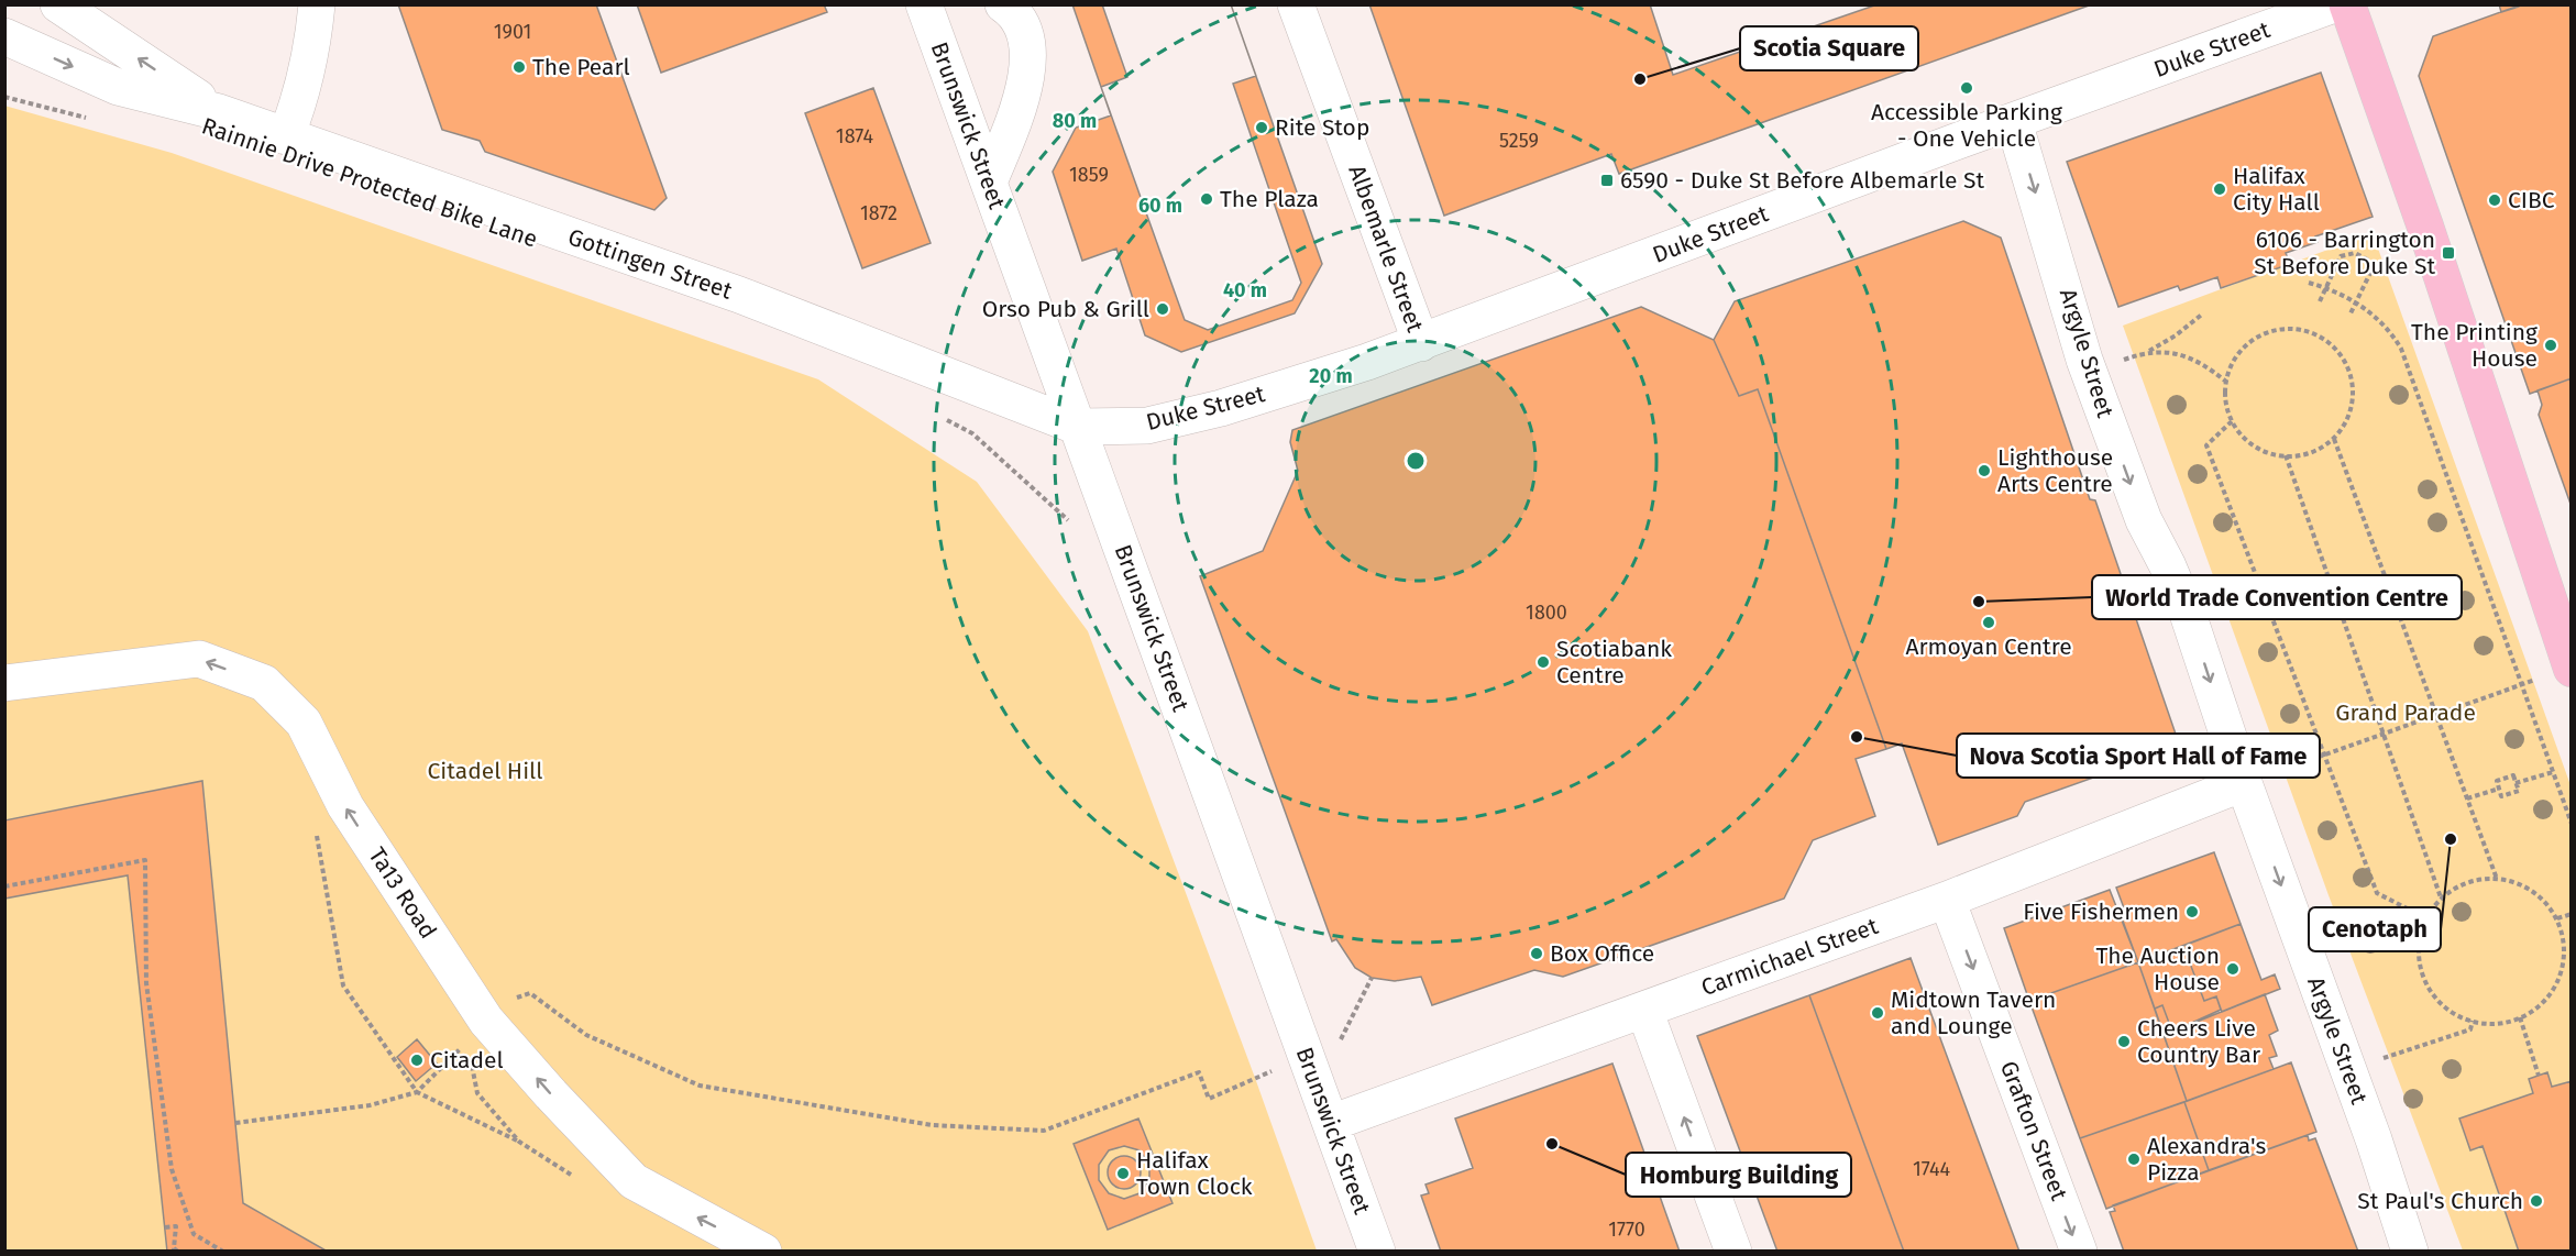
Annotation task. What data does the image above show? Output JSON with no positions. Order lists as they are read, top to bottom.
{
  "streets": {
    "street": [
      "Duke Street",
      "Brunswick Street",
      "Albemarle Street",
      "Gottingen Street",
      "Argyle Street",
      "Ta13 Road",
      "Carmichael Street",
      "Grafton Street"
    ]
  },
  "crossings": [
    ["Duke Street", "Brunswick Street"],
    ["Duke Street", "Albemarle Street"],
    ["Duke Street", "Gottingen Street"],
    ["Duke Street", "Argyle Street"],
    ["Brunswick Street", "Gottingen Street"],
    ["Brunswick Street", "Carmichael Street"],
    ["Argyle Street", "Carmichael Street"],
    ["Carmichael Street", "Grafton Street"]
  ],
  "one_way": ["Argyle Street", "Ta13 Road"],
  "parks": ["Grand Parade", "Citadel Hill"],
  "places": {
    "other": [
      "The Pearl",
      "Scotia Square",
      "Accessible Parking - One Vehicle",
      "Rite Stop",
      "Halifax City Hall",
      "The Plaza",
      "CIBC",
      "Orso Pub & Grill",
      "The Printing House",
      "Lighthouse Arts Centre",
      "World Trade Convention Centre",
      "Armoyan Centre",
      "Scotiabank Centre",
      "Nova Scotia Sport Hall of Fame",
      "Cenotaph",
      "Five Fishermen",
      "Box Office",
      "The Auction House",
      "Midtown Tavern and Lounge",
      "Cheers Live Country Bar",
      "Citadel",
      "Homburg Building",
      "Alexandra's Pizza",
      "Halifax Town Clock",
      "St Paul's Church"
    ],
    "transit": ["6590 - Duke St Before Albemarle St", "6106 - Barrington St Before Duke St"]
  },
  "house_numbers": [
    "1901",
    "1874",
    "5259",
    "1859",
    "1872",
    "1800",
    "1744",
    "1770"
  ],
  "rings": [
    "80 m",
    "60 m",
    "40 m",
    "20 m"
  ]
}
